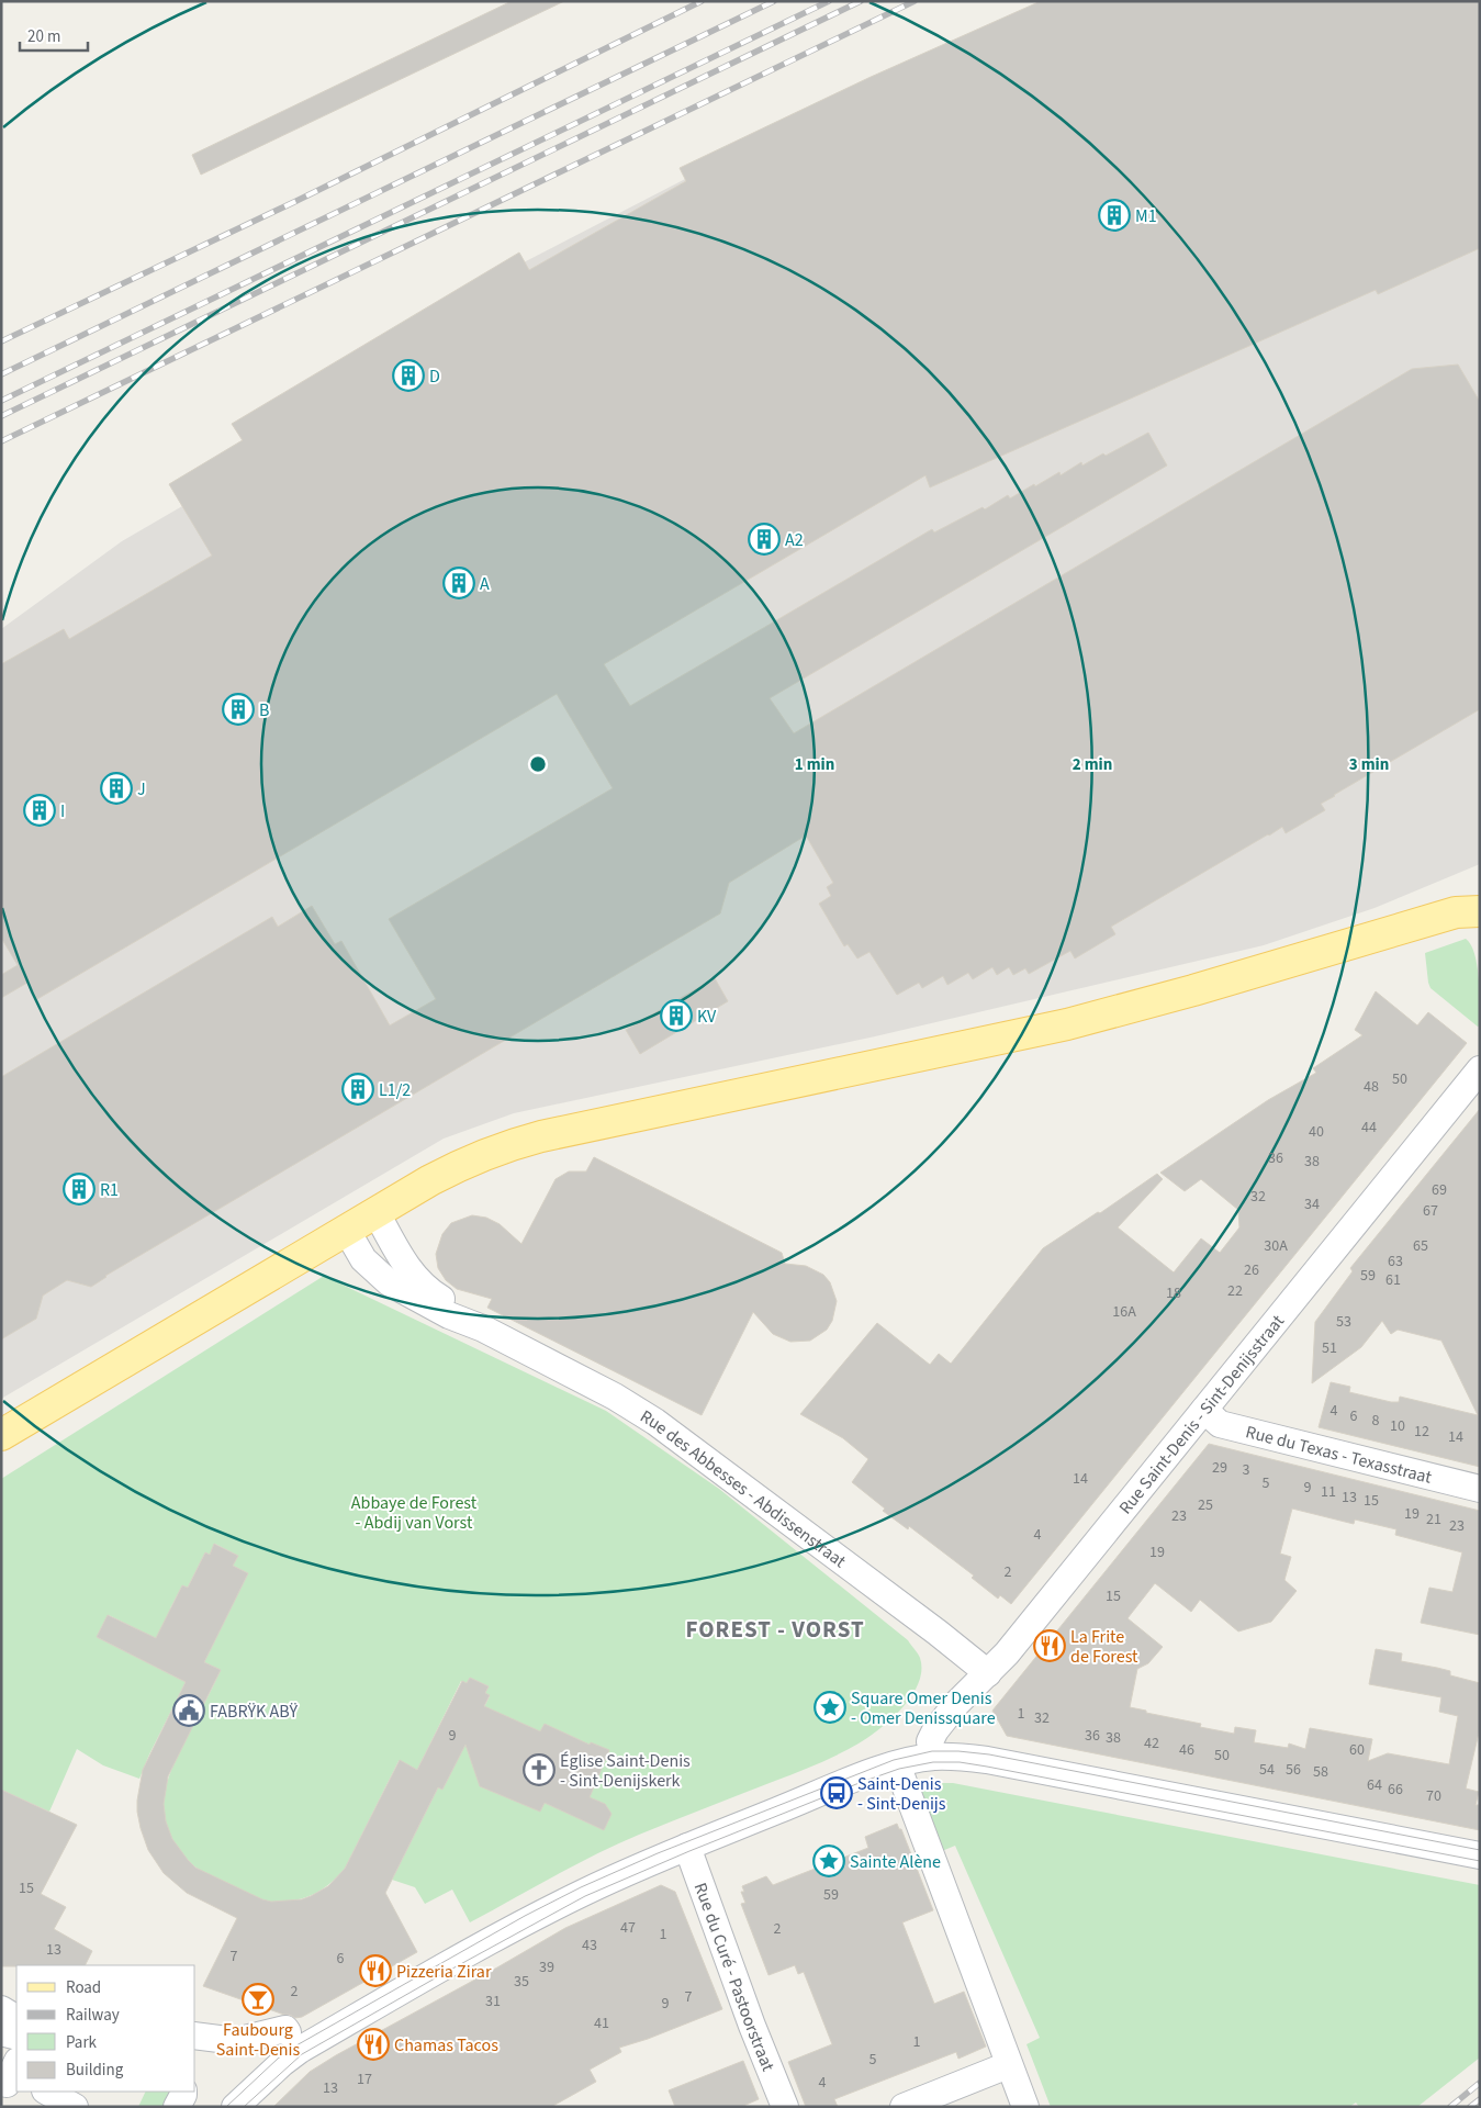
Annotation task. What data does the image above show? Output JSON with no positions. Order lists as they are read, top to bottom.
{
  "streets": {
    "street": [
      "Rue Saint-Denis - Sint-Denijsstraat",
      "Rue du Texas - Texasstraat",
      "Rue des Abbesses - Abdissenstraat",
      "Rue du Curé - Pastoorstraat"
    ]
  },
  "crossings": [
    ["Rue Saint-Denis - Sint-Denijsstraat", "Rue du Texas - Texasstraat"],
    ["Rue Saint-Denis - Sint-Denijsstraat", "Rue des Abbesses - Abdissenstraat"]
  ],
  "districts": ["FOREST - VORST"],
  "parks": ["Abbaye de Forest - Abdij van Vorst"],
  "places": {
    "building": [
      "M1",
      "D",
      "A2",
      "A",
      "B",
      "J",
      "I",
      "KV",
      "L1/2",
      "R1"
    ],
    "restaurant": ["La Frite de Forest", "Pizzeria Zirar", "Chamas Tacos"],
    "place": ["Square Omer Denis - Omer Denissquare", "Sainte Alène"],
    "public building": ["FABRŸK ABŸ"],
    "church": ["Église Saint-Denis - Sint-Denijskerk"],
    "bus stop": ["Saint-Denis - Sint-Denijs"],
    "bar": ["Faubourg Saint-Denis"]
  },
  "house_numbers": [
    "50",
    "48",
    "44",
    "40",
    "36",
    "38",
    "69",
    "32",
    "34",
    "67",
    "30A",
    "65",
    "63",
    "26",
    "59",
    "61",
    "22",
    "18",
    "16A",
    "53",
    "51",
    "4",
    "6",
    "8",
    "10",
    "12",
    "14",
    "29",
    "3",
    "14",
    "5",
    "9",
    "11",
    "13",
    "15",
    "25",
    "19",
    "23",
    "21",
    "23",
    "4",
    "19",
    "2",
    "15",
    "1",
    "32",
    "9",
    "36",
    "38",
    "42",
    "46",
    "60",
    "50",
    "54",
    "56",
    "58",
    "64",
    "66",
    "70",
    "15",
    "59",
    "47",
    "2",
    "1",
    "43",
    "13",
    "7",
    "6",
    "39",
    "35",
    "2",
    "7",
    "31",
    "9",
    "41",
    "1",
    "5",
    "17",
    "4",
    "13"
  ],
  "legend": [
    "Road",
    "Railway",
    "Park",
    "Building"
  ],
  "scale_bar": "20 m",
  "rings": ["1 min", "2 min", "3 min"]
}
